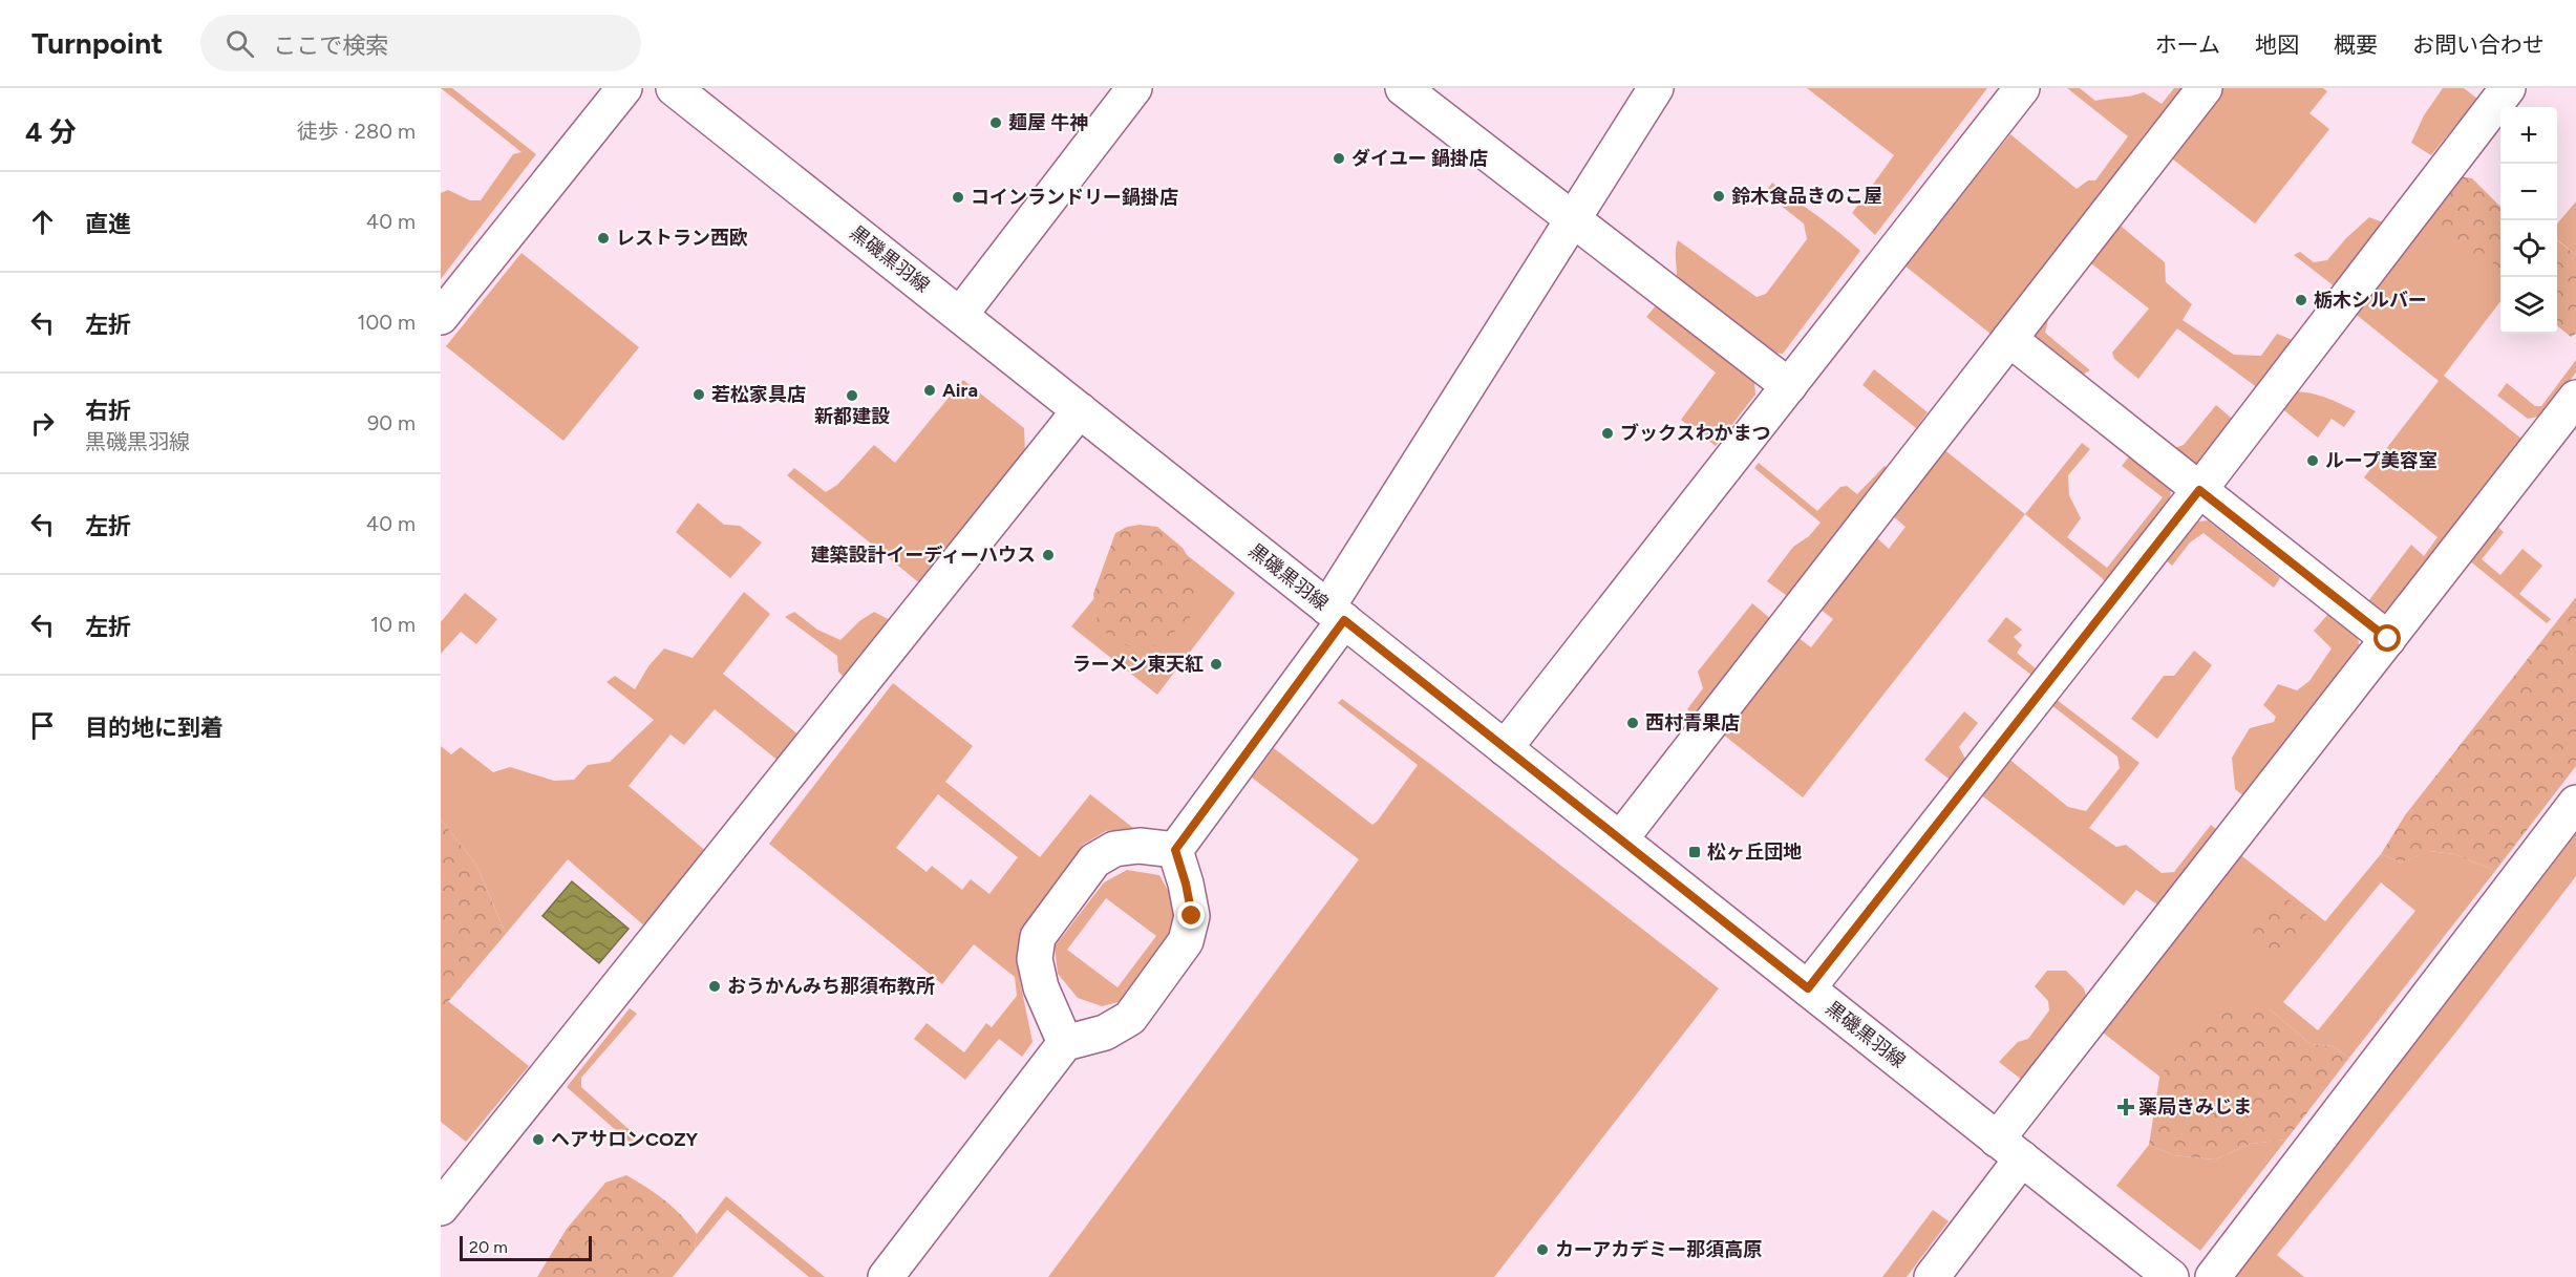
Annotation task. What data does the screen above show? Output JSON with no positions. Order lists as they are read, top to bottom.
{
  "streets": {
    "street": ["黒磯黒羽線"]
  },
  "places": {
    "other": [
      "麺屋 牛神",
      "ダイユー 鍋掛店",
      "鈴木食品きのこ屋",
      "コインランドリー鍋掛店",
      "レストラン西欧",
      "栃木シルバー",
      "Aira",
      "若松家具店",
      "新都建設",
      "ブックスわかまつ",
      "ループ美容室",
      "建築設計イーディーハウス",
      "ラーメン東天紅",
      "西村青果店",
      "おうかんみち那須布教所",
      "ヘアサロンCOZY",
      "カーアカデミー那須高原"
    ],
    "transit": ["松ヶ丘団地"],
    "health": ["薬局きみじま"]
  },
  "scale_bar": "20 m",
  "page": {
    "header": "Turnpoint",
    "search": "ここで検索",
    "nav": [
      "ホーム",
      "地図",
      "概要",
      "お問い合わせ"
    ],
    "heading": ["4 分", "徒歩 · 280 m"],
    "map_buttons": ["+", "−"],
    "list": [
      ["直進", "40 m"],
      ["左折", "100 m"],
      ["右折", "黒磯黒羽線", "90 m"],
      ["左折", "40 m"],
      ["左折", "10 m"],
      "目的地に到着"
    ],
    "scale": "20 m"
  }
}
